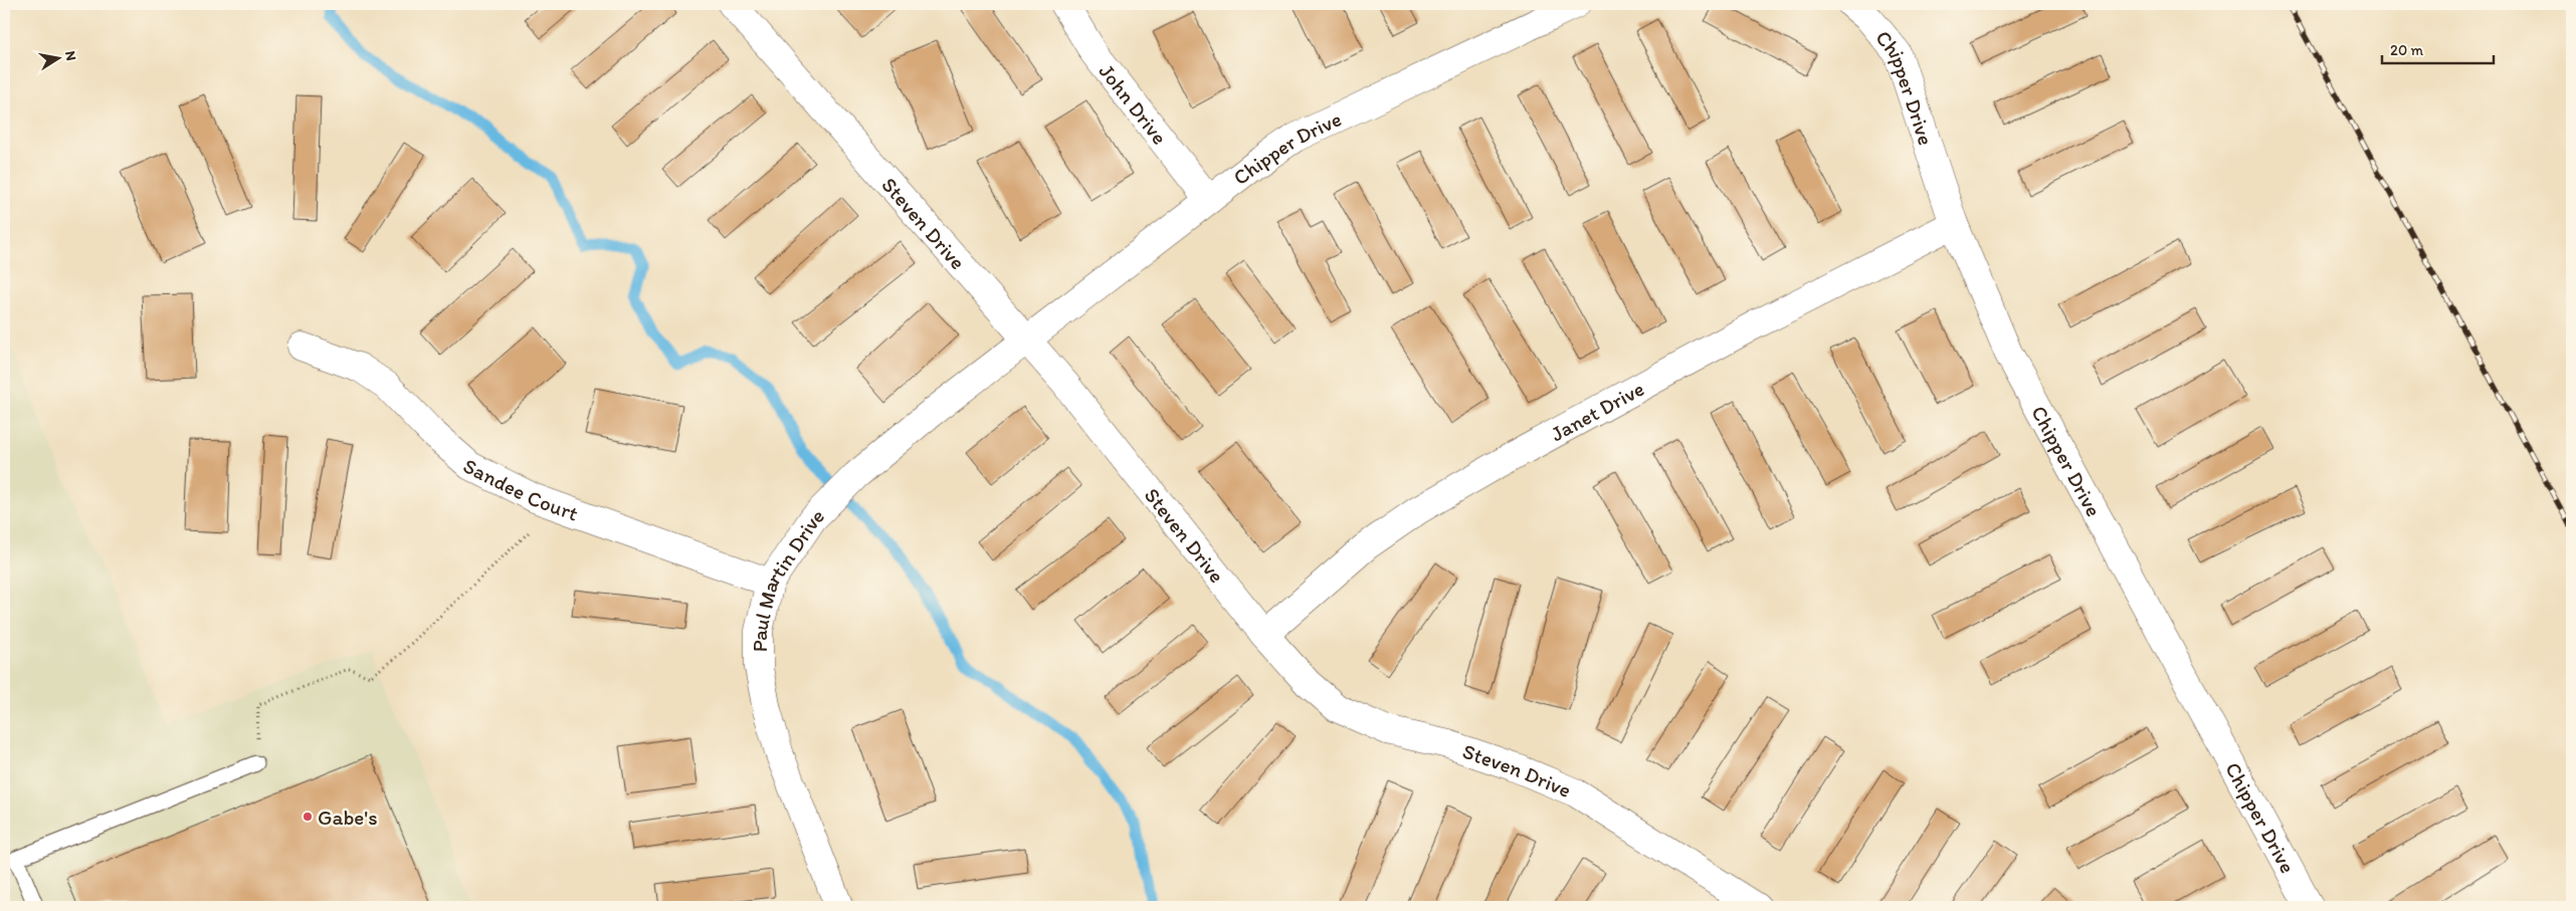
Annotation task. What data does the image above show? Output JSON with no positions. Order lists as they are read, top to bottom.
{
  "streets": {
    "street": [
      "Chipper Drive",
      "John Drive",
      "Steven Drive",
      "Janet Drive",
      "Sandee Court",
      "Paul Martin Drive"
    ]
  },
  "crossings": [
    ["Chipper Drive", "John Drive"],
    ["Chipper Drive", "Steven Drive"],
    ["Chipper Drive", "Janet Drive"],
    ["Chipper Drive", "Paul Martin Drive"],
    ["Steven Drive", "Janet Drive"],
    ["Steven Drive", "Paul Martin Drive"],
    ["Sandee Court", "Paul Martin Drive"]
  ],
  "places": ["Gabe's"],
  "scale_bar": "20 m",
  "north": "right"
}
